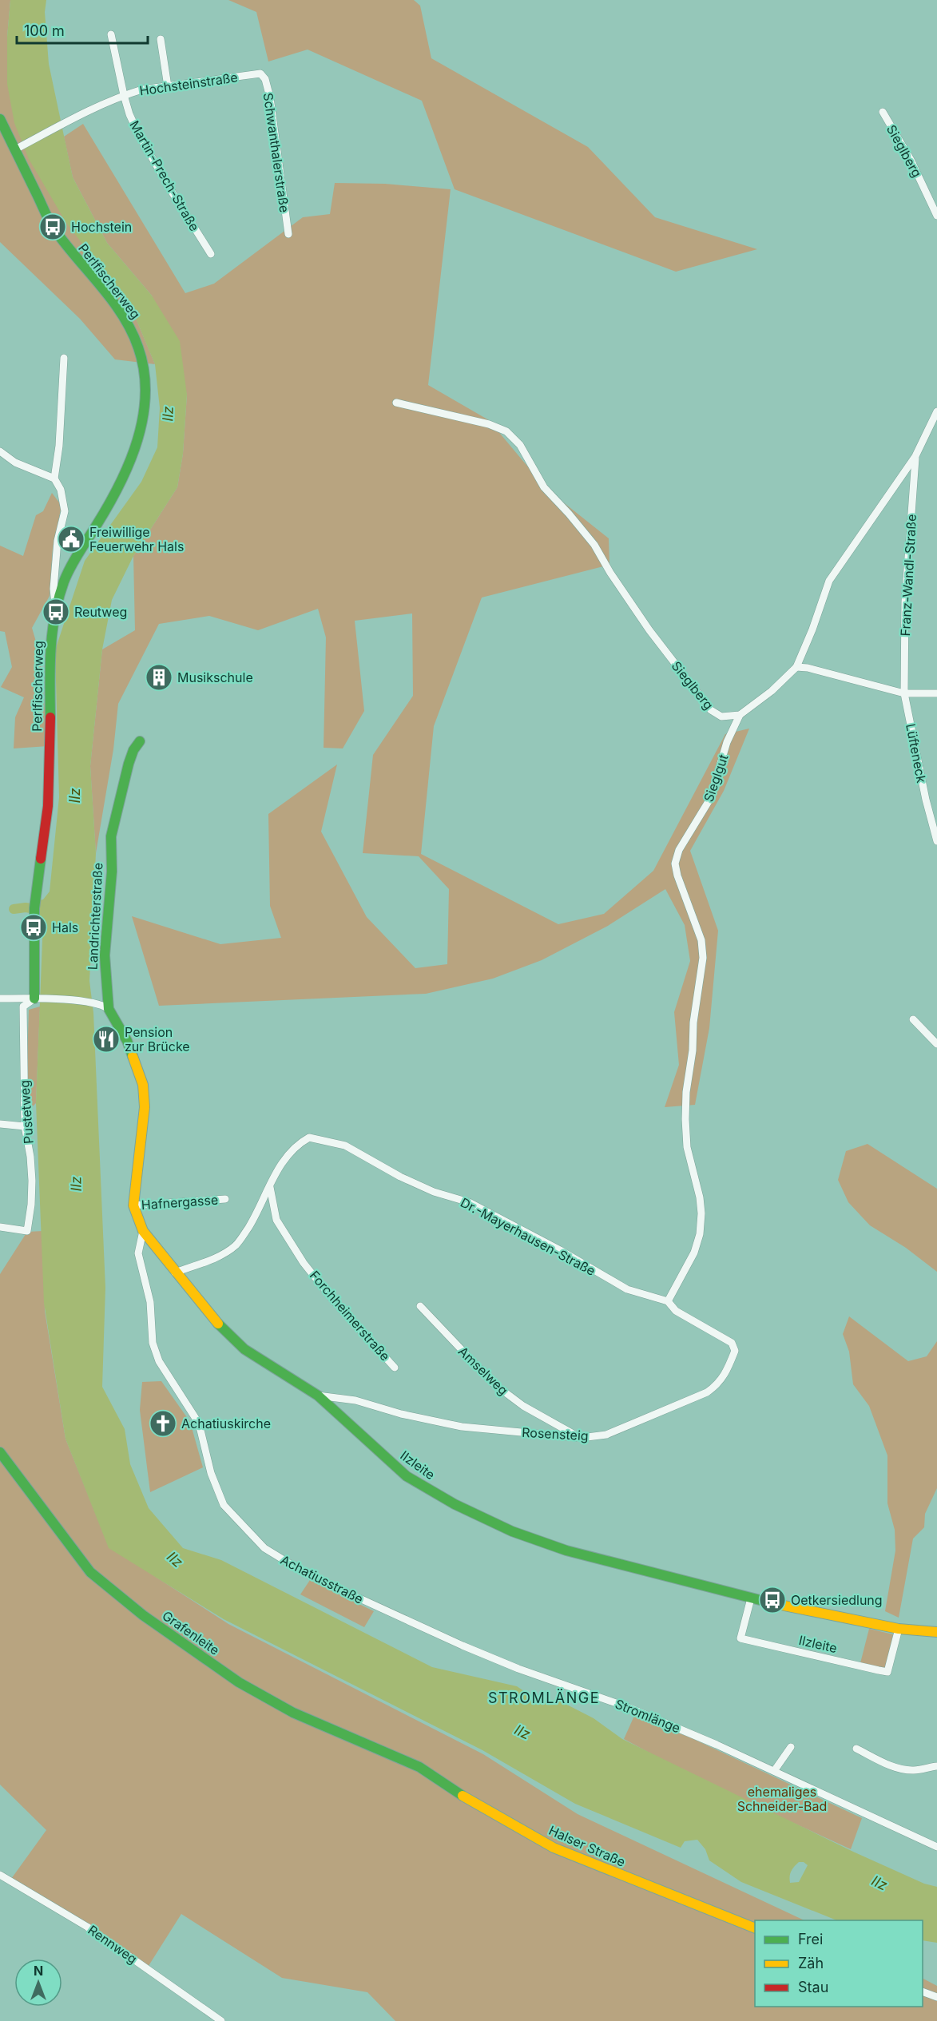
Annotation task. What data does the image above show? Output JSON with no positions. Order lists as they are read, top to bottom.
{
  "streets": {
    "street": [
      "Hochsteinstraße",
      "Sieglberg",
      "Schwanthalerstraße",
      "Martin-Prech-Straße",
      "Perlfischerweg",
      "Franz-Wandl-Straße",
      "Lüfteneck",
      "Sieglgut",
      "Landrichterstraße",
      "Pustetweg",
      "Hafnergasse",
      "Dr.-Mayerhausen-Straße",
      "Forchheimerstraße",
      "Amselweg",
      "Rosensteig",
      "Ilzleite",
      "Achatiusstraße",
      "Grafenleite",
      "Stromlänge",
      "Halser Straße",
      "Rennweg"
    ]
  },
  "crossings": [
    ["Hochsteinstraße", "Schwanthalerstraße"],
    ["Hochsteinstraße", "Martin-Prech-Straße"],
    ["Hochsteinstraße", "Perlfischerweg"],
    ["Sieglberg", "Sieglgut"],
    ["Perlfischerweg", "Pustetweg"],
    ["Franz-Wandl-Straße", "Lüfteneck"],
    ["Sieglgut", "Dr.-Mayerhausen-Straße"],
    ["Sieglgut", "Rosensteig"],
    ["Landrichterstraße", "Hafnergasse"],
    ["Landrichterstraße", "Ilzleite"],
    ["Landrichterstraße", "Achatiusstraße"],
    ["Dr.-Mayerhausen-Straße", "Forchheimerstraße"],
    ["Dr.-Mayerhausen-Straße", "Rosensteig"],
    ["Dr.-Mayerhausen-Straße", "Ilzleite"],
    ["Amselweg", "Rosensteig"],
    ["Rosensteig", "Ilzleite"],
    ["Ilzleite", "Achatiusstraße"],
    ["Achatiusstraße", "Stromlänge"],
    ["Grafenleite", "Halser Straße"]
  ],
  "districts": ["STROMLÄNGE"],
  "water": ["Ilz"],
  "parks": ["ehemaliges Schneider-Bad"],
  "places": {
    "bus stop": [
      "Hochstein",
      "Reutweg",
      "Hals",
      "Oetkersiedlung"
    ],
    "public building": ["Freiwillige Feuerwehr Hals"],
    "building": ["Musikschule"],
    "restaurant": ["Pension zur Brücke"],
    "church": ["Achatiuskirche"]
  },
  "legend": ["Frei", "Zäh", "Stau"],
  "scale_bar": "100 m",
  "north": "top"
}
